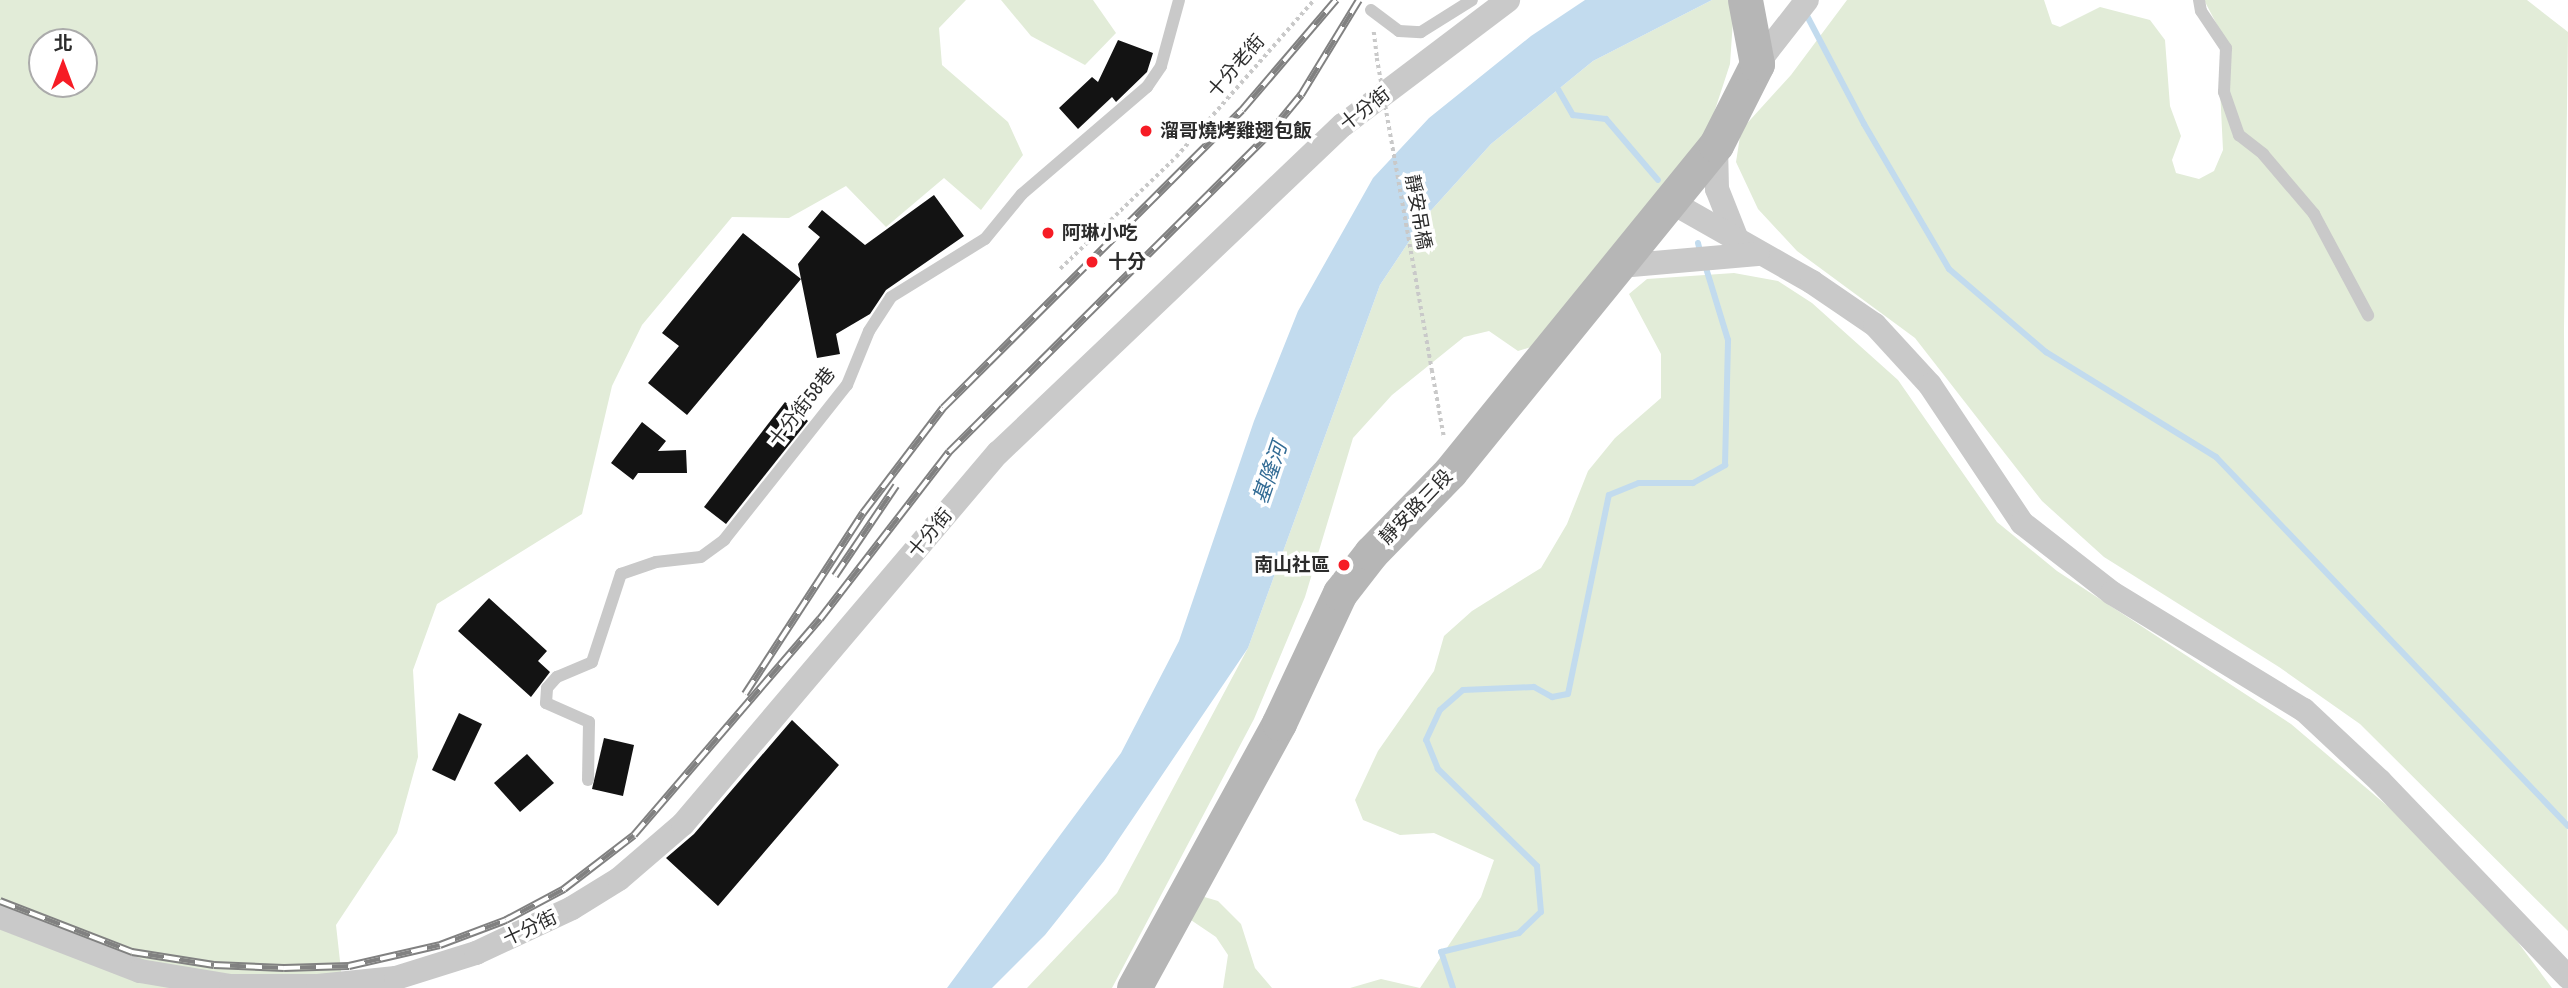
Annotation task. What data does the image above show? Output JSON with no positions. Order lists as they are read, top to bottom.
{
  "streets": {
    "main road": ["靜安路三段"],
    "street": ["十分街"],
    "lane": ["十分街58巷"],
    "path": ["十分老街", "靜安吊橋"]
  },
  "crossings": [
    ["靜安吊橋", "靜安路三段"]
  ],
  "water": ["基隆河"],
  "places": [
    "溜哥燒烤雞翅包飯",
    "阿琳小吃",
    "十分",
    "南山社區"
  ],
  "north": "top"
}
